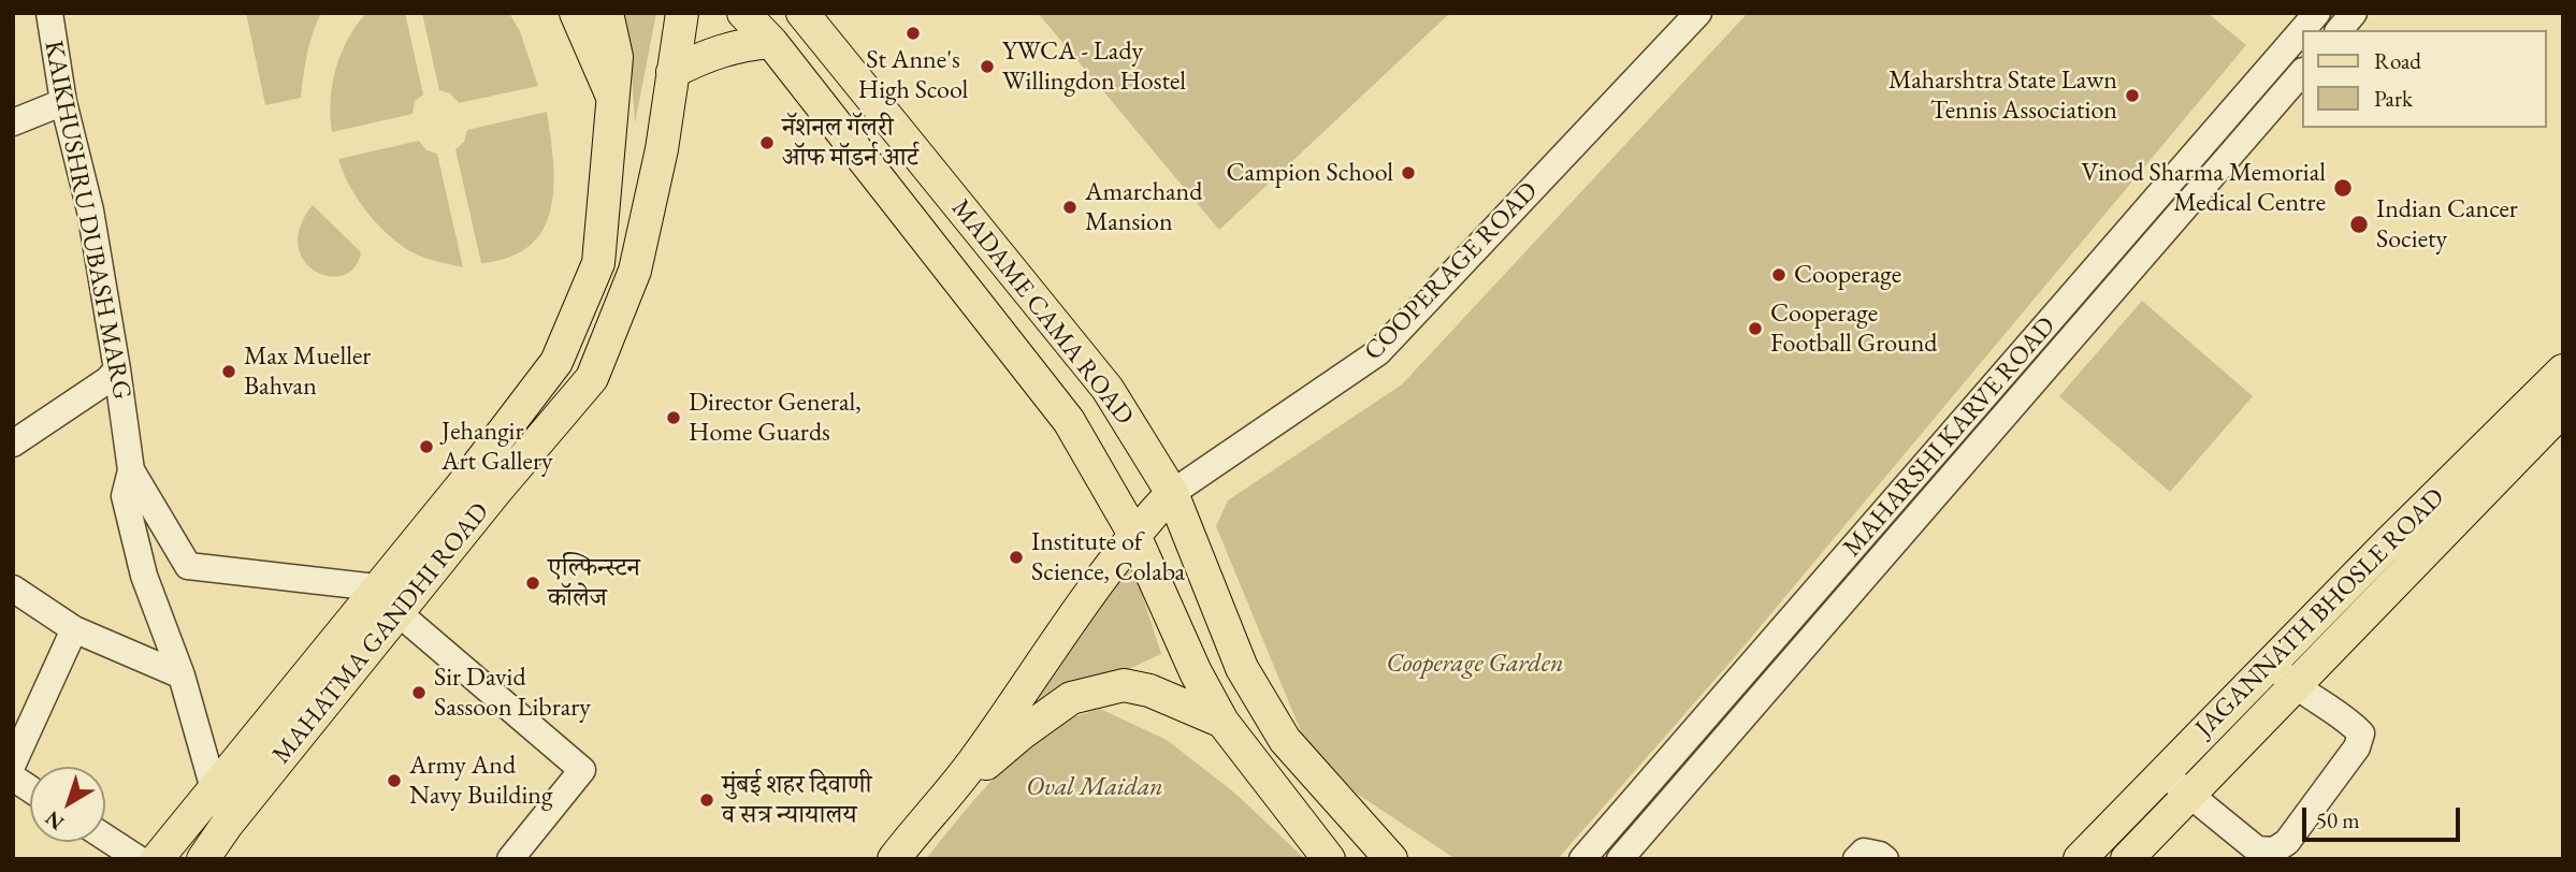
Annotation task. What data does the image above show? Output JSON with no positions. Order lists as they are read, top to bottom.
{
  "streets": {
    "main road": ["MADAME CAMA ROAD", "JAGANNATH BHOSLE ROAD", "MAHATMA GANDHI ROAD"],
    "street": ["KAIKHUSHRU DUBASH MARG", "COOPERAGE ROAD", "MAHARSHI KARVE ROAD"]
  },
  "crossings": [
    ["KAIKHUSHRU DUBASH MARG", "MAHATMA GANDHI ROAD"],
    ["COOPERAGE ROAD", "MADAME CAMA ROAD"]
  ],
  "parks": ["Cooperage Garden", "Oval Maidan"],
  "places": [
    "St Anne's High Scool",
    "YWCA - Lady Willingdon Hostel",
    "Maharshtra State Lawn Tennis Association",
    "नॅशनल गॅलरी ऑफ मॉडर्न आर्ट",
    "Campion School",
    "Vinod Sharma Memorial Medical Centre",
    "Amarchand Mansion",
    "Indian Cancer Society",
    "Cooperage",
    "Cooperage Football Ground",
    "Max Mueller Bahvan",
    "Director General, Home Guards",
    "Jehangir Art Gallery",
    "Institute of Science, Colaba",
    "एल्फिन्स्टन कॉलेज",
    "Sir David Sassoon Library",
    "Army And Navy Building",
    "मुंबई शहर दिवाणी व सत्र न्यायालय"
  ],
  "legend": ["Road", "Park"],
  "scale_bar": "50 m",
  "north": "bottom left"
}
